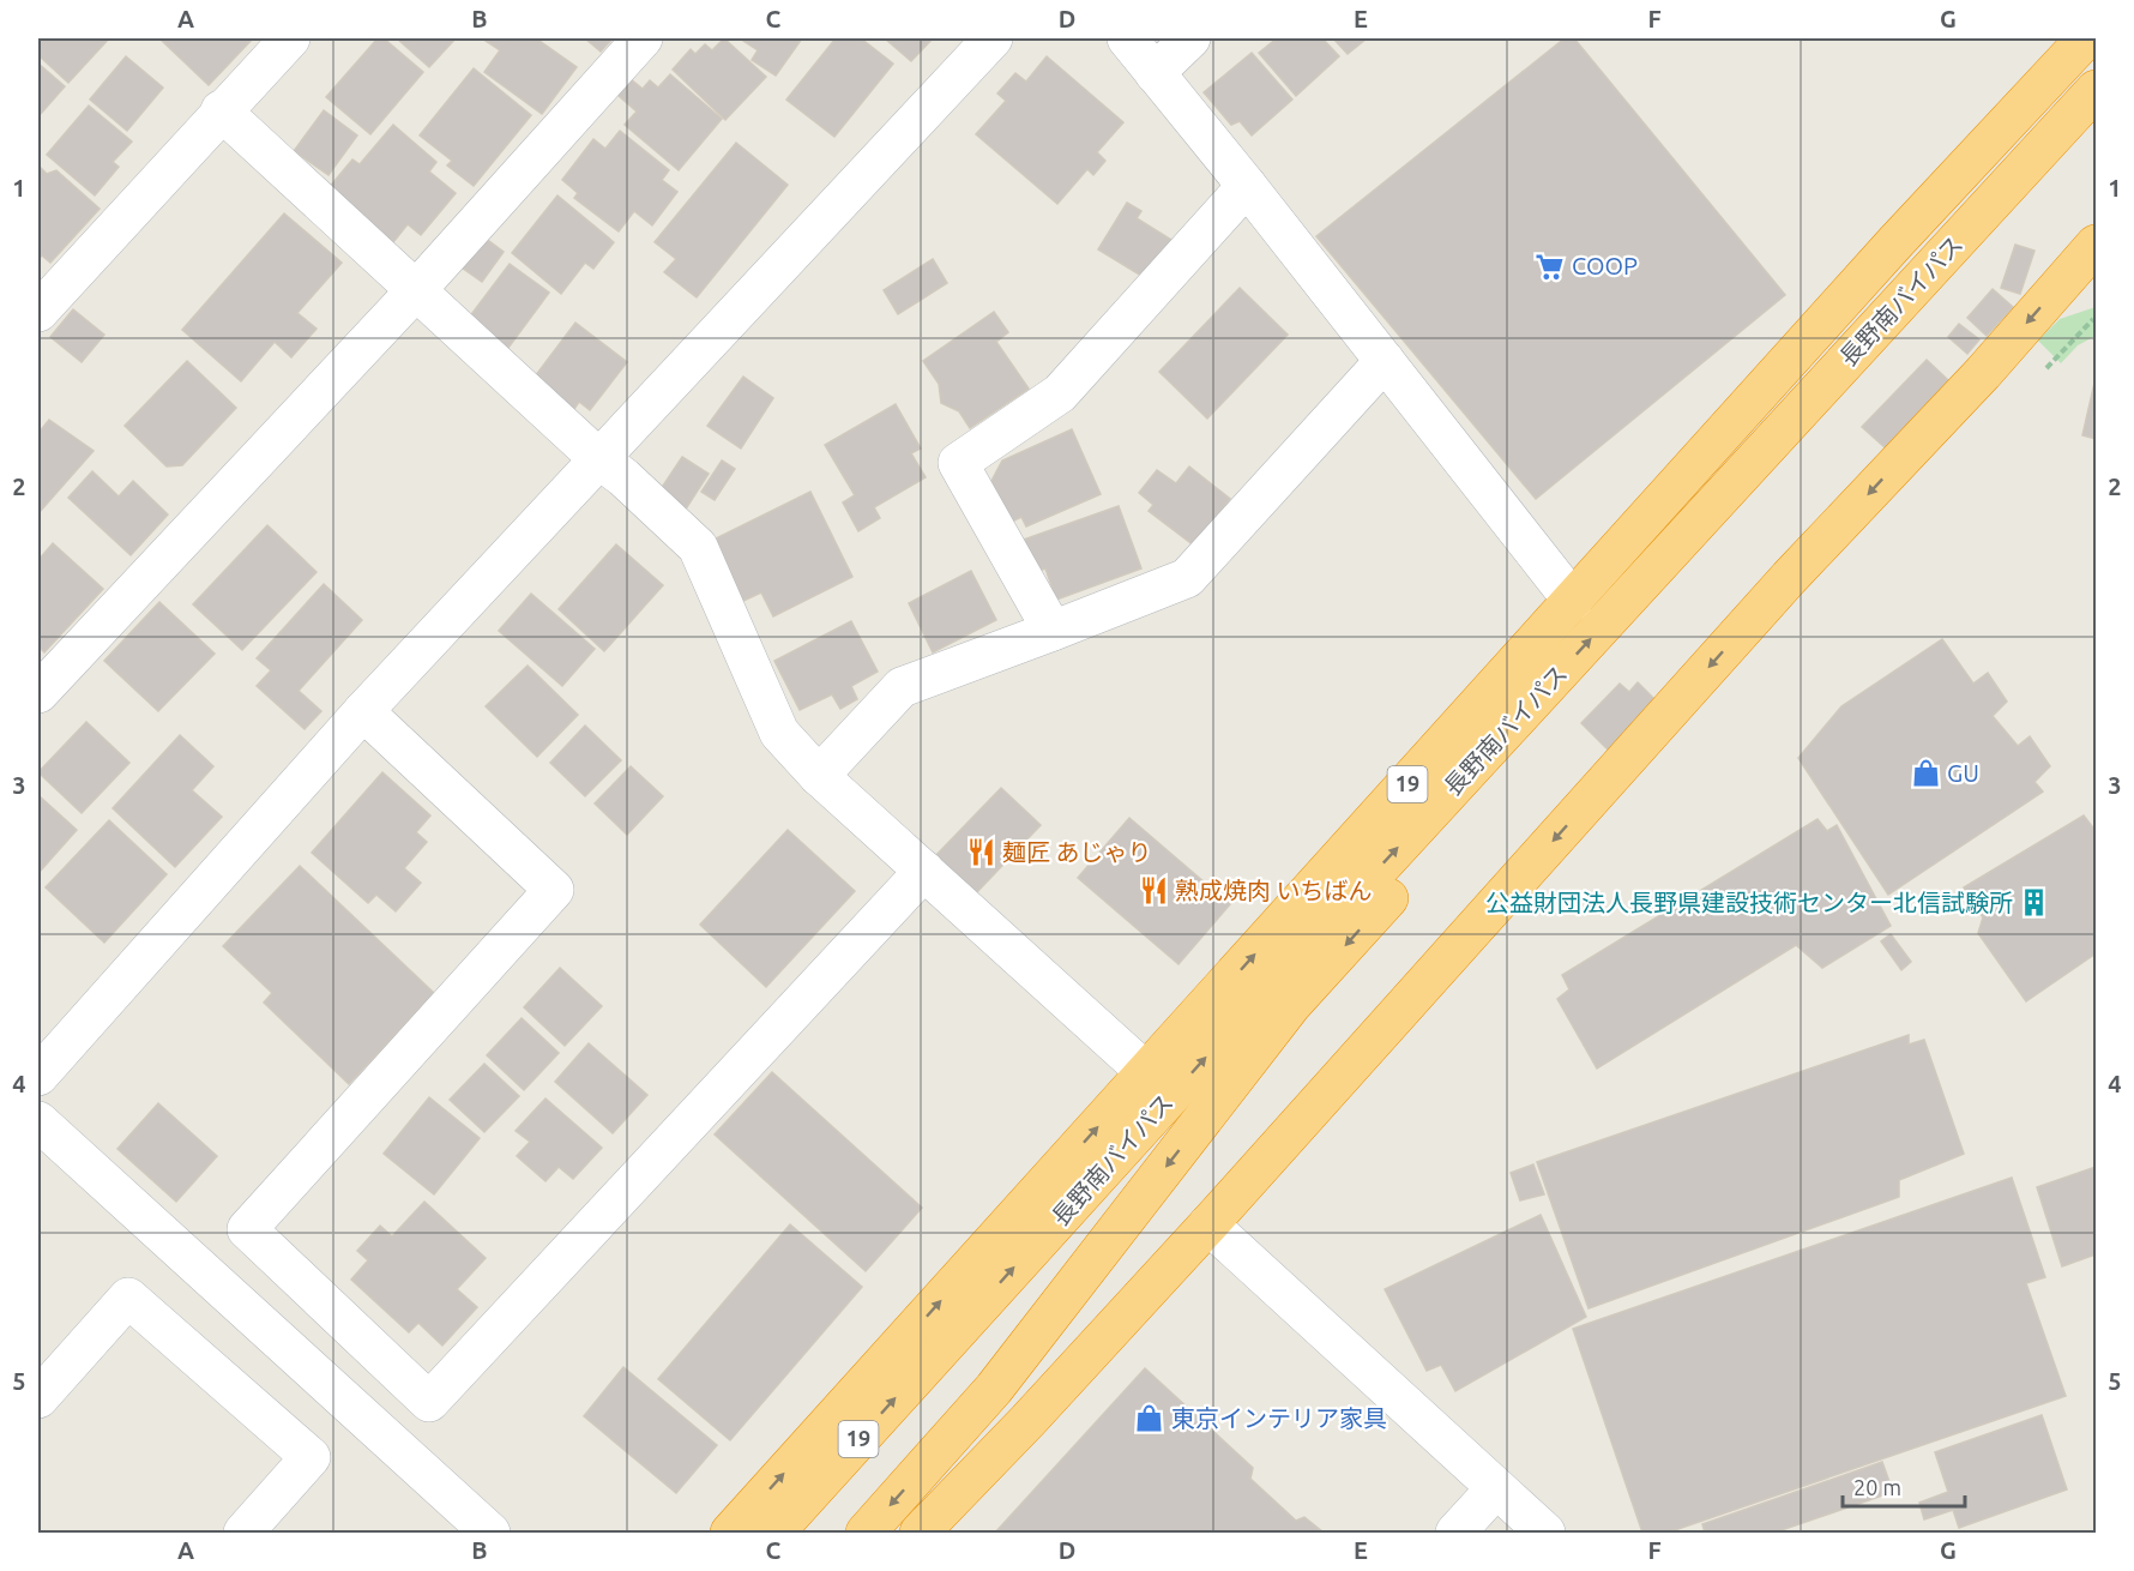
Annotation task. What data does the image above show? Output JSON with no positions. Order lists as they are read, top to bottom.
{
  "streets": {
    "highway": ["長野南バイパス", "19"]
  },
  "places": {
    "supermarket": ["COOP"],
    "shop": ["GU", "東京インテリア家具"],
    "restaurant": ["麺匠 あじゃり", "熟成焼肉 いちばん"],
    "building": ["公益財団法人長野県建設技術センター北信試験所"]
  },
  "scale_bar": "20 m",
  "grid": {
    "columns": [
      "A",
      "B",
      "C",
      "D",
      "E",
      "F",
      "G"
    ],
    "rows": [
      "1",
      "2",
      "3",
      "4",
      "5"
    ]
  }
}
